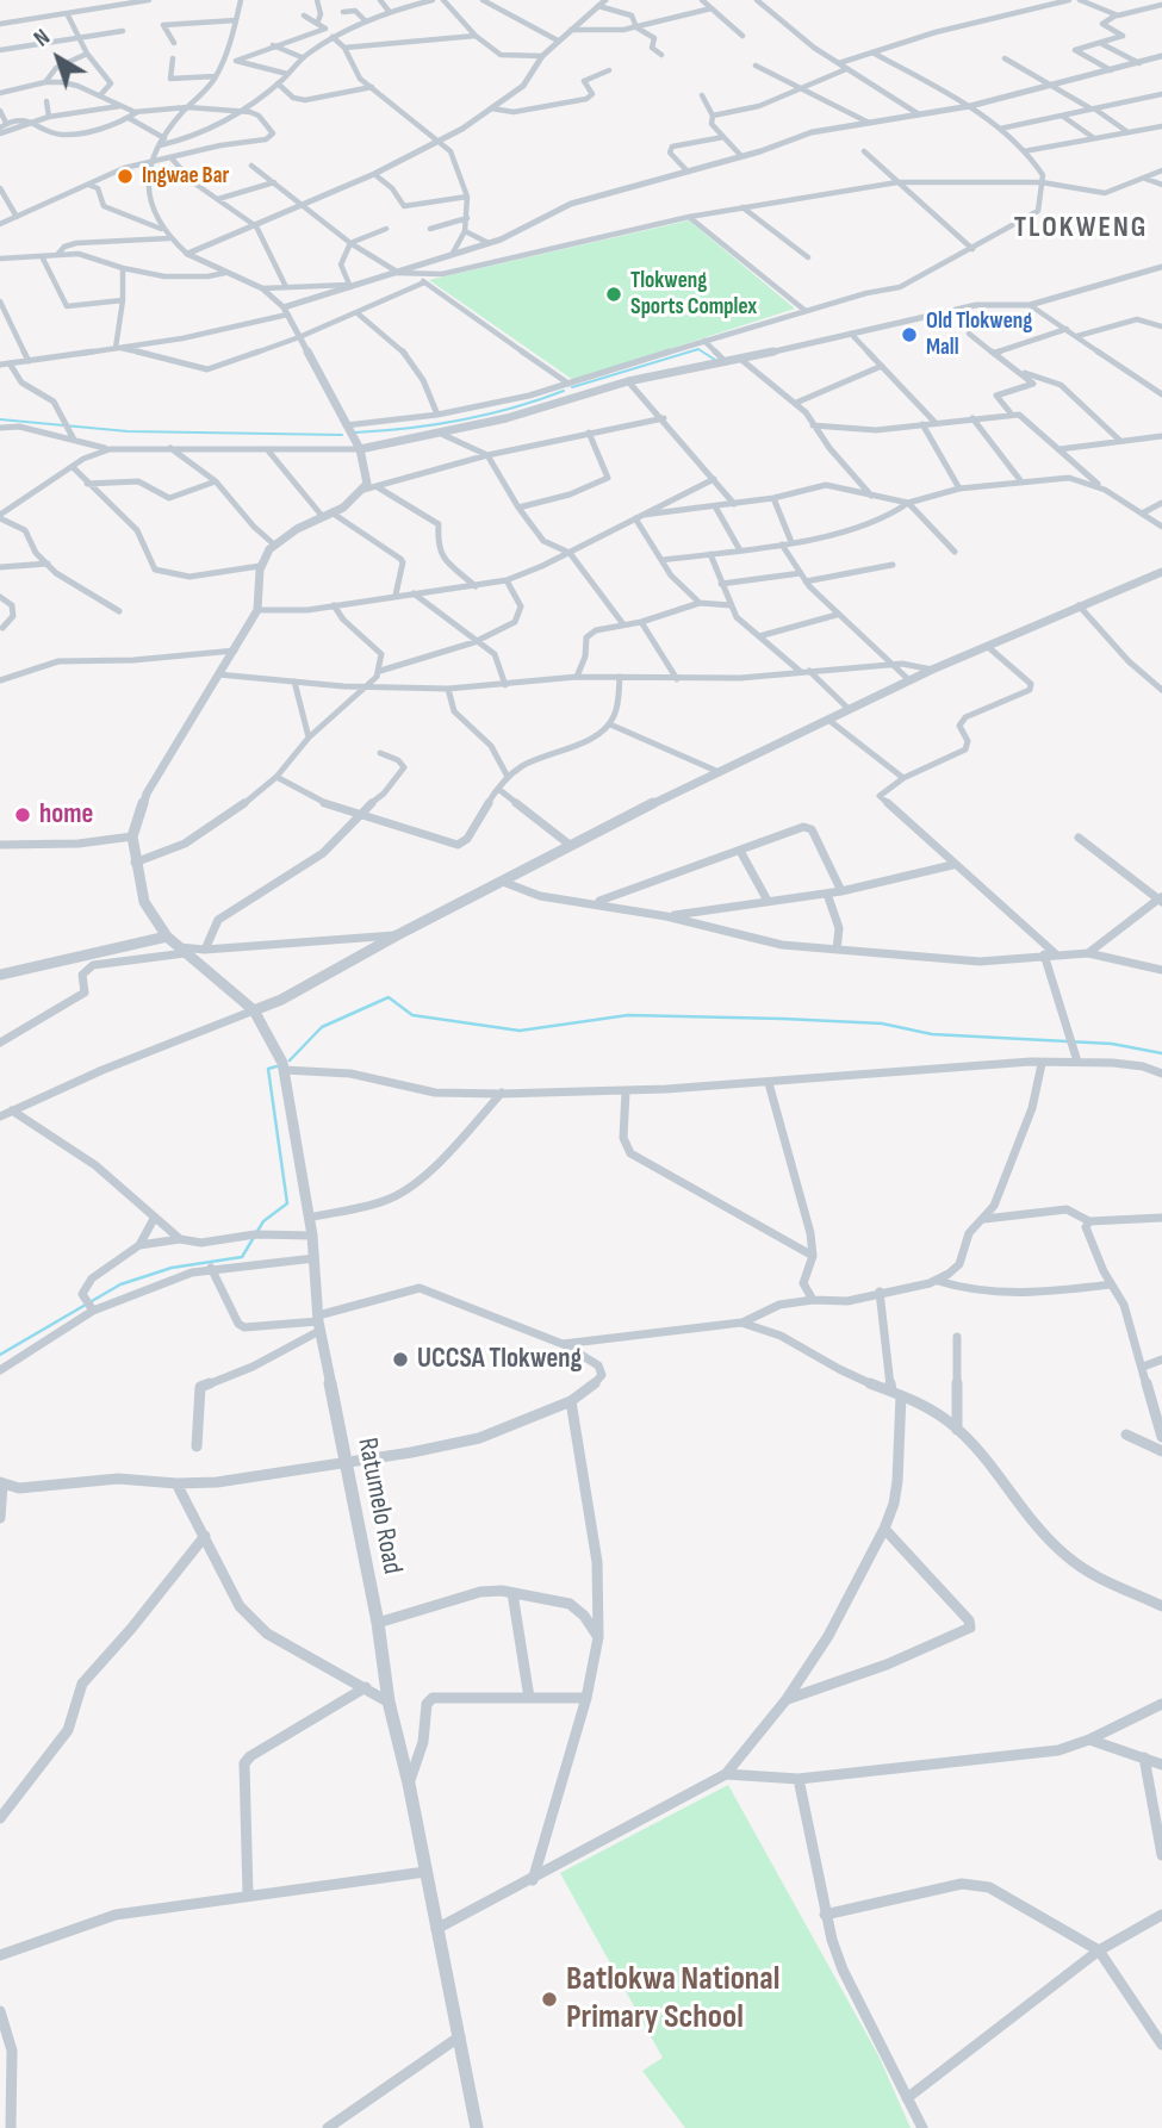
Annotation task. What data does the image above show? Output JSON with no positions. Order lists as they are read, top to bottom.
{
  "streets": {
    "street": ["Ratumelo Road"]
  },
  "districts": ["TLOKWENG"],
  "places": [
    "Ingwae Bar",
    "Tlokweng Sports Complex",
    "Old Tlokweng Mall",
    "home",
    "UCCSA Tlokweng",
    "Batlokwa National Primary School"
  ],
  "north": "top left"
}
